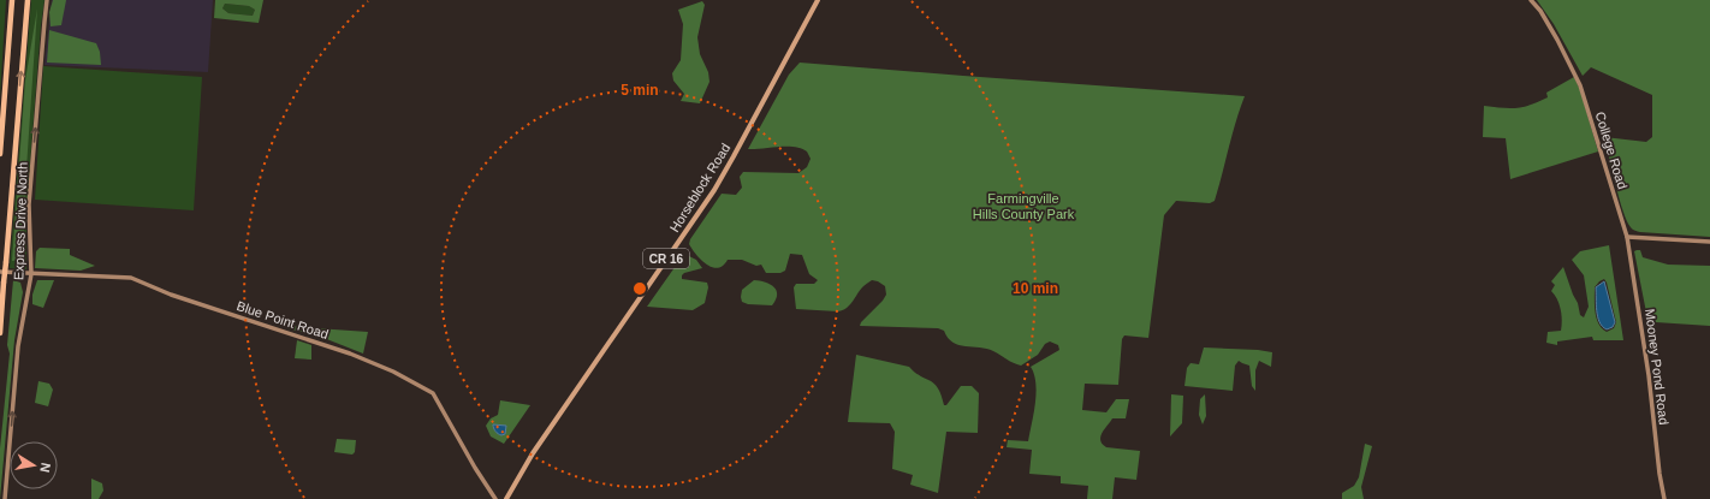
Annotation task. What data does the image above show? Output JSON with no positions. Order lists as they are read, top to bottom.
{
  "streets": {
    "main road": ["Horseblock Road", "CR 16"],
    "street": [
      "College Road",
      "Express Drive North",
      "Blue Point Road",
      "Mooney Pond Road"
    ]
  },
  "crossings": [
    ["College Road", "Mooney Pond Road"],
    ["Express Drive North", "Blue Point Road"]
  ],
  "one_way": ["Express Drive North"],
  "parks": ["Farmingville Hills County Park"],
  "north": "right",
  "rings": ["5 min", "10 min"]
}
